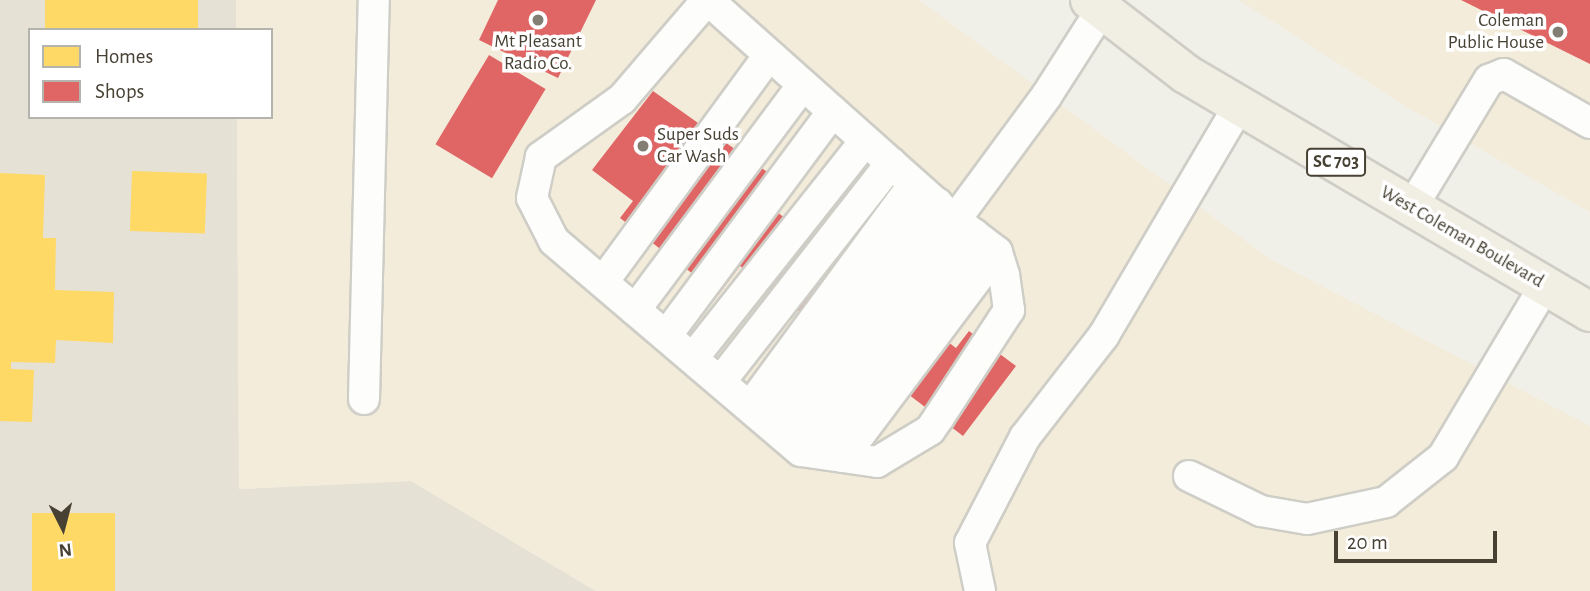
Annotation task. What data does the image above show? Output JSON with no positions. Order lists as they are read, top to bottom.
{
  "streets": {
    "main road": ["SC 703", "West Coleman Boulevard"]
  },
  "places": ["Mt Pleasant Radio Co.", "Coleman Public House", "Super Suds Car Wash"],
  "legend": ["Homes", "Shops"],
  "scale_bar": "20 m",
  "north": "bottom"
}
